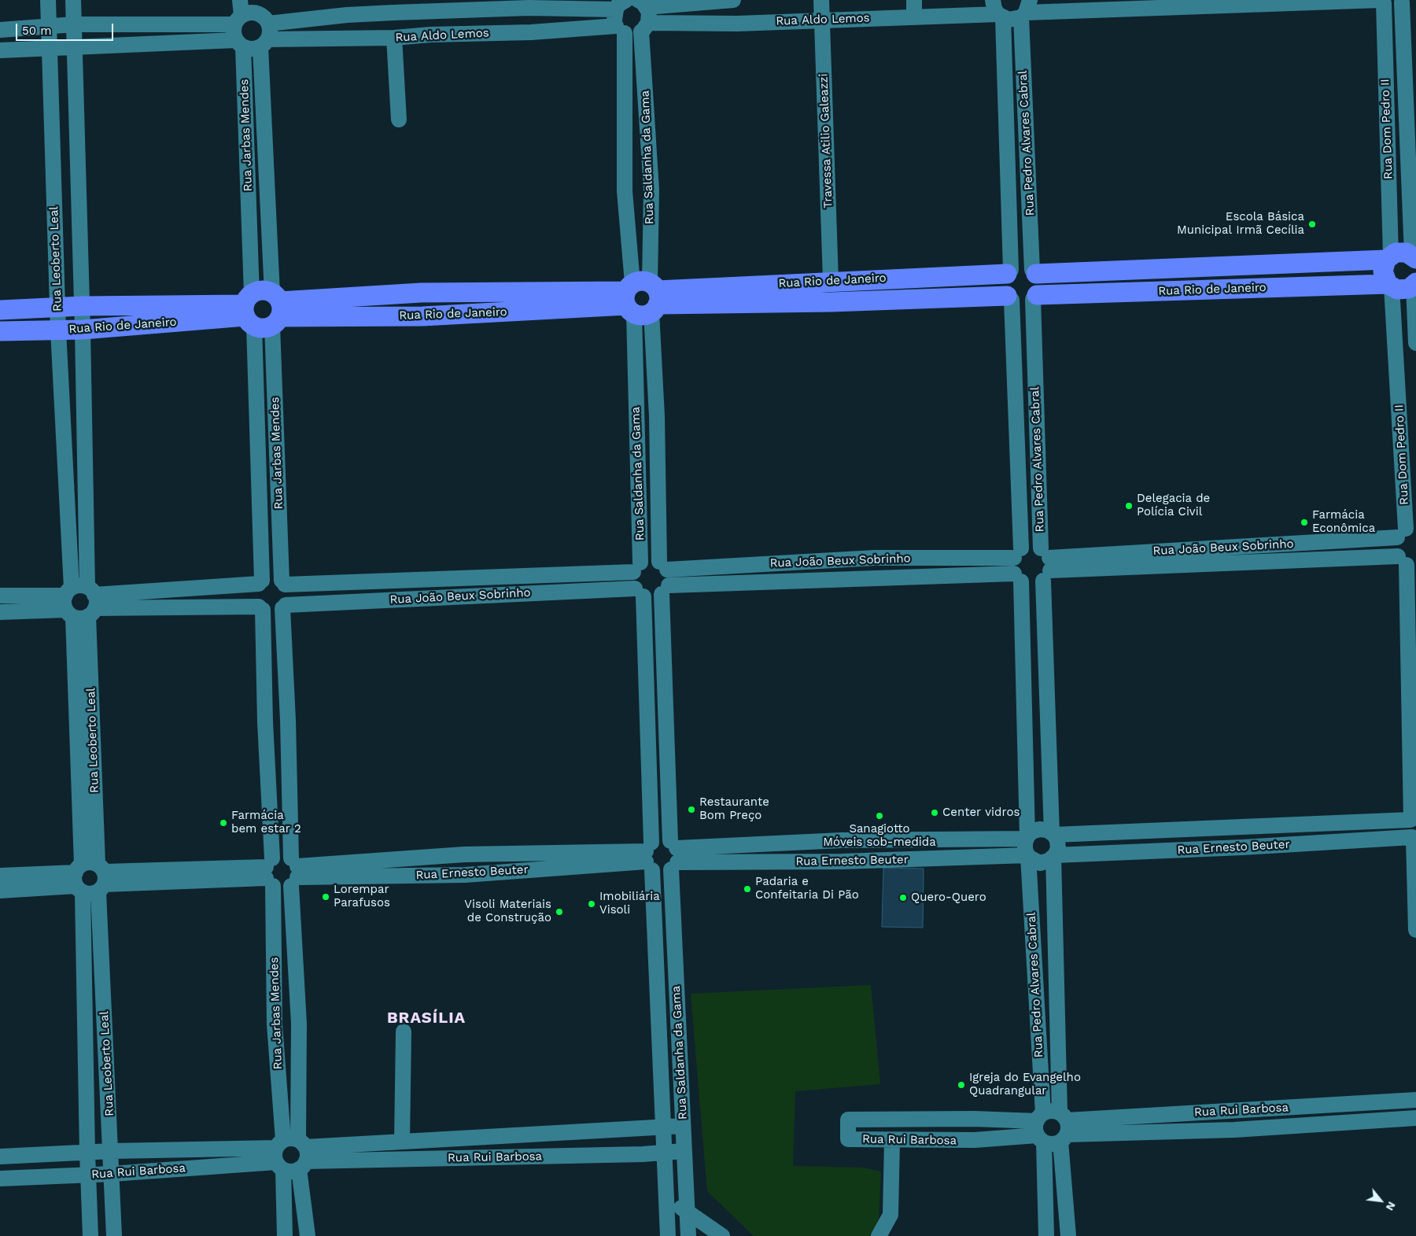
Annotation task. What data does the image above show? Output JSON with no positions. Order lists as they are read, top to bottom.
{
  "streets": {
    "main road": ["Rua Rio de Janeiro"],
    "street": [
      "Rua Aldo Lemos",
      "Rua Dom Pedro II",
      "Rua Jarbas Mendes",
      "Travessa Atilio Galeazzi",
      "Rua Pedro Alvares Cabral",
      "Rua Saldanha da Gama",
      "Rua Leoberto Leal",
      "Rua João Beux Sobrinho",
      "Rua Ernesto Beuter",
      "Rua Rui Barbosa"
    ]
  },
  "crossings": [
    ["Rua Aldo Lemos", "Rua Jarbas Mendes"],
    ["Rua Aldo Lemos", "Travessa Atilio Galeazzi"],
    ["Rua Aldo Lemos", "Rua Pedro Alvares Cabral"],
    ["Rua Aldo Lemos", "Rua Saldanha da Gama"],
    ["Rua Dom Pedro II", "Rua Rio de Janeiro"],
    ["Rua Dom Pedro II", "Rua João Beux Sobrinho"],
    ["Rua Jarbas Mendes", "Rua Rio de Janeiro"],
    ["Rua Jarbas Mendes", "Rua João Beux Sobrinho"],
    ["Rua Jarbas Mendes", "Rua Ernesto Beuter"],
    ["Rua Jarbas Mendes", "Rua Rui Barbosa"],
    ["Travessa Atilio Galeazzi", "Rua Rio de Janeiro"],
    ["Rua Pedro Alvares Cabral", "Rua Rio de Janeiro"],
    ["Rua Pedro Alvares Cabral", "Rua João Beux Sobrinho"],
    ["Rua Pedro Alvares Cabral", "Rua Ernesto Beuter"],
    ["Rua Pedro Alvares Cabral", "Rua Rui Barbosa"],
    ["Rua Saldanha da Gama", "Rua Rio de Janeiro"],
    ["Rua Saldanha da Gama", "Rua João Beux Sobrinho"],
    ["Rua Saldanha da Gama", "Rua Ernesto Beuter"],
    ["Rua Saldanha da Gama", "Rua Rui Barbosa"],
    ["Rua Leoberto Leal", "Rua Rio de Janeiro"],
    ["Rua Leoberto Leal", "Rua Rui Barbosa"]
  ],
  "districts": ["BRASÍLIA"],
  "places": [
    "Escola Básica Municipal Irmã Cecília",
    "Delegacia de Polícia Civil",
    "Farmácia Econômica",
    "Restaurante Bom Preço",
    "Center vidros",
    "Sanagiotto Móveis sob-medida",
    "Farmácia bem estar 2",
    "Padaria e Confeitaria Di Pão",
    "Lorempar Parafusos",
    "Quero-Quero",
    "Imobiliária Visoli",
    "Visoli Materiais de Construção",
    "Igreja do Evangelho Quadrangular"
  ],
  "scale_bar": "50 m",
  "north": "bottom right"
}
